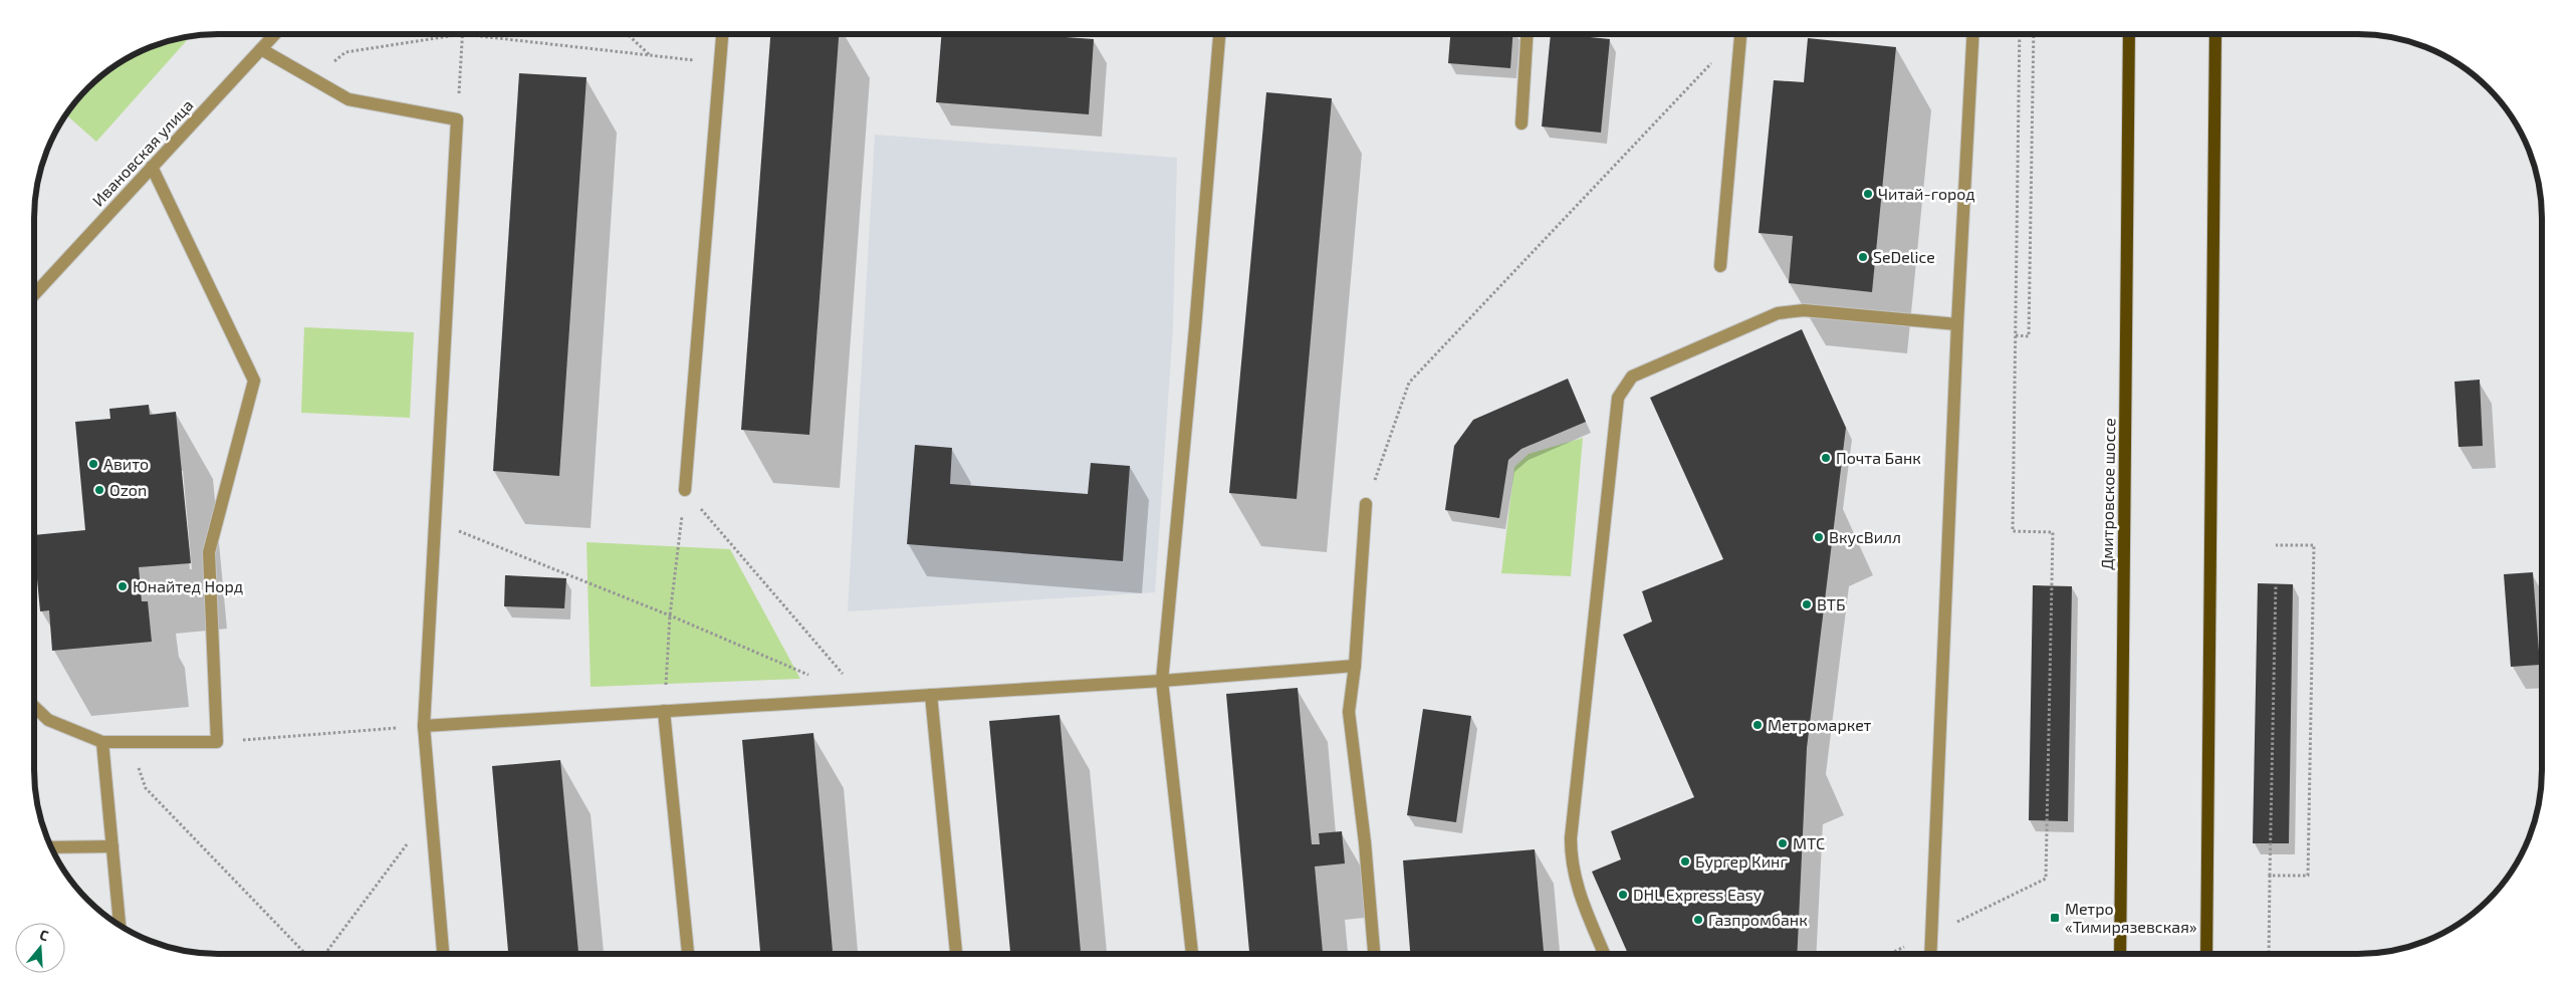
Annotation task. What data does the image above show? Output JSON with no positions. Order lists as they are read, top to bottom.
{
  "streets": {
    "main road": ["Дмитровское шоссе"],
    "street": ["Ивановская улица"]
  },
  "places": {
    "other": [
      "Читай-город",
      "SeDelice",
      "Почта Банк",
      "Авито",
      "Ozon",
      "ВкусВилл",
      "Юнайтед Норд",
      "ВТБ",
      "Метромаркет",
      "МТС",
      "Бургер Кинг",
      "DHL Express Easy",
      "Газпромбанк"
    ],
    "transit": ["Метро «Тимирязевская»"]
  },
  "north": "top"
}
